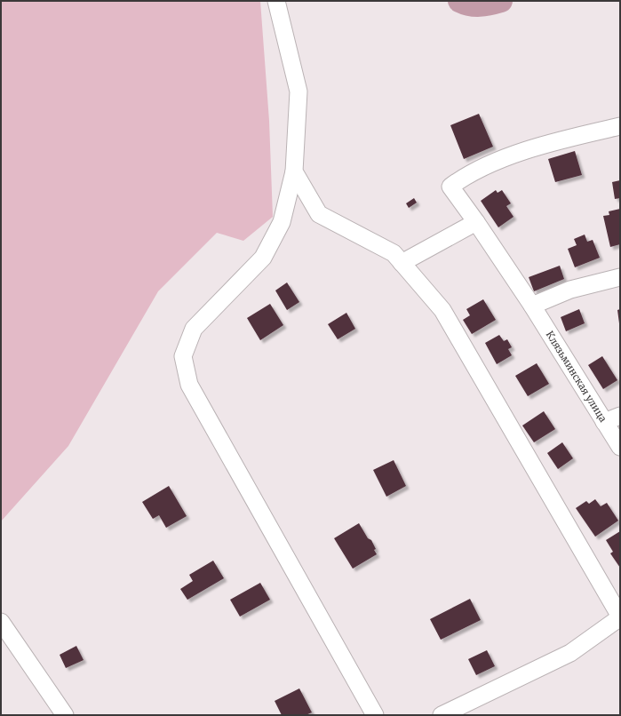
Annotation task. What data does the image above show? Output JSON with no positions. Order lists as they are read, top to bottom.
{
  "streets": {
    "street": ["Клязьминская улица"]
  }
}
